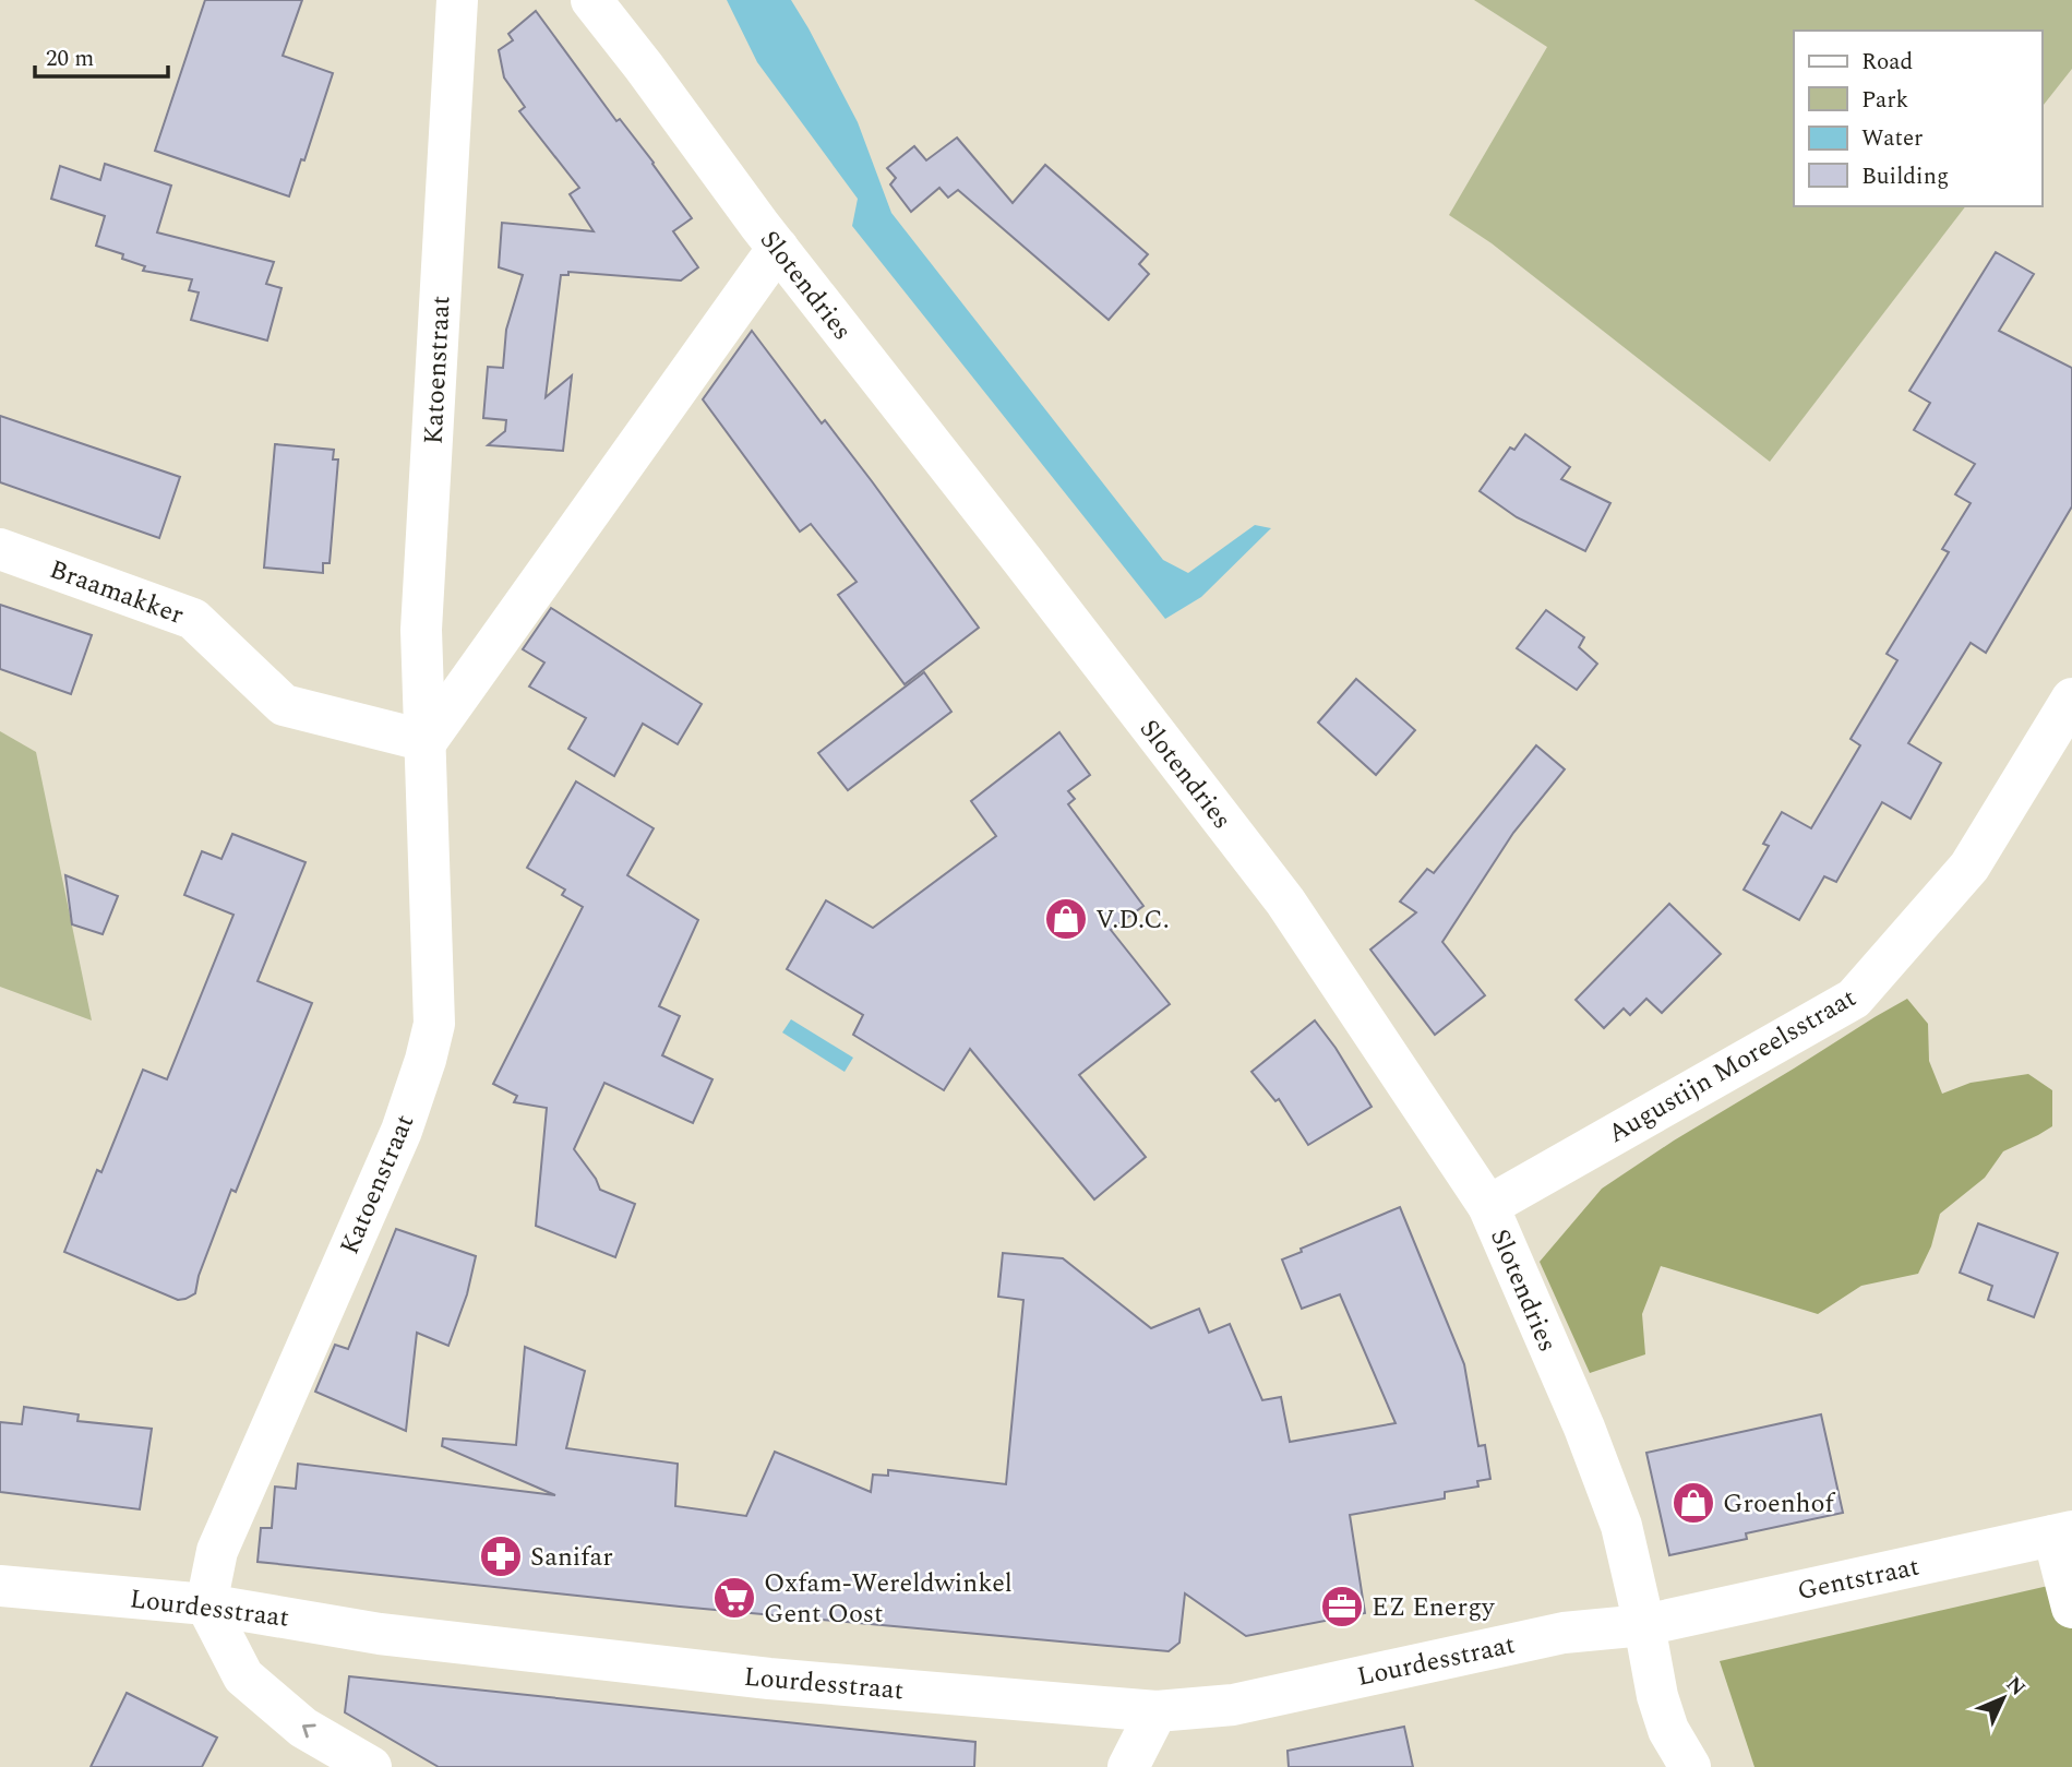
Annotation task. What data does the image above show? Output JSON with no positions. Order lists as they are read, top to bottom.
{
  "streets": {
    "street": [
      "Slotendries",
      "Katoenstraat",
      "Braamakker",
      "Augustijn Moreelsstraat",
      "Gentstraat",
      "Lourdesstraat"
    ]
  },
  "crossings": [
    ["Slotendries", "Augustijn Moreelsstraat"],
    ["Slotendries", "Gentstraat"],
    ["Slotendries", "Lourdesstraat"],
    ["Katoenstraat", "Braamakker"],
    ["Katoenstraat", "Lourdesstraat"],
    ["Gentstraat", "Lourdesstraat"]
  ],
  "places": {
    "shop": ["V.D.C.", "Groenhof"],
    "pharmacy": ["Sanifar"],
    "supermarket": ["Oxfam-Wereldwinkel Gent Oost"],
    "office": ["EZ Energy"]
  },
  "legend": [
    "Road",
    "Park",
    "Water",
    "Building"
  ],
  "scale_bar": "20 m",
  "north": "top right"
}
